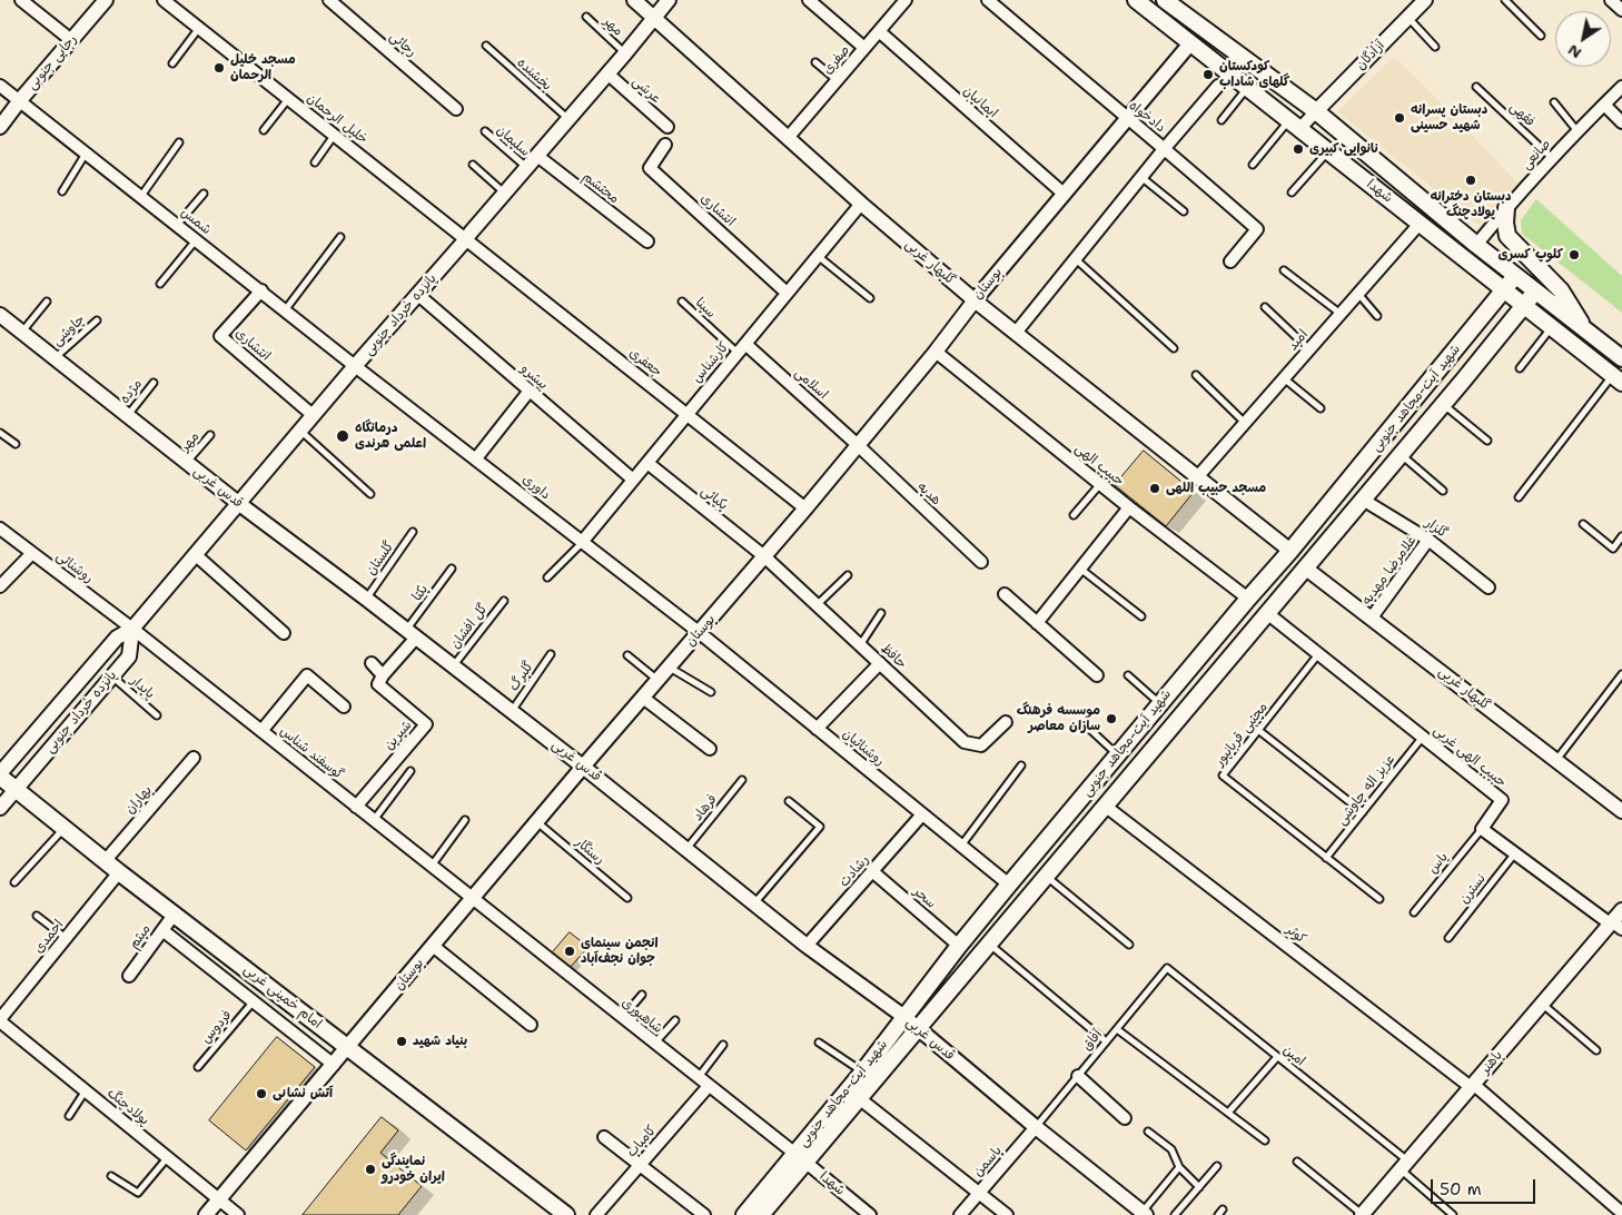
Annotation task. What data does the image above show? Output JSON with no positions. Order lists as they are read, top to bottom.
{
  "streets": {
    "main road": ["شهدا", "شهید آیت-مجاهد جنوبی", "امام خمینی غربی"],
    "street": [
      "رجائی",
      "آزادگان",
      "صفری",
      "رجایی جنوبی",
      "عرشی",
      "ایمانیان",
      "دادخواه",
      "خلیل الرحمان",
      "صانعی",
      "محتشم",
      "انتشاری",
      "شمس",
      "گلبهار غربی",
      "بوستان",
      "پانزده خرداد جنوبی",
      "امید",
      "جعفری",
      "کارشناس",
      "پیشرو",
      "اسلامی",
      "حبیب الهی",
      "قدس غربی",
      "داوری",
      "هدیه",
      "یکپائی",
      "گلزار",
      "روشنائی",
      "غلامرضا مهدیه",
      "حافظ",
      "شیرین",
      "روشنائیان",
      "گوسفند شناس",
      "حبیب الهی غربی",
      "بهاران",
      "رشادت",
      "سحر",
      "کوثر",
      "احمدی",
      "میثم",
      "شاهپوری",
      "باهنر",
      "پولادچنگ",
      "کامیاب",
      "یاسمن"
    ],
    "lane": [
      "مهر",
      "بخشنده",
      "فقهی",
      "سلیمان",
      "سینا",
      "چاوشی",
      "مژده",
      "گلستان",
      "یکتا",
      "گل افشان",
      "گلبرگ",
      "پایدار",
      "مجتبی قربانپور",
      "عزیز اله چاوشی",
      "فرهاد",
      "رستگار",
      "یاس",
      "نسترن",
      "فردوس",
      "آفاق",
      "امین"
    ]
  },
  "crossings": [
    ["مهر", "پانزده خرداد جنوبی"],
    ["مهر", "قدس غربی"],
    ["آزادگان", "شهدا"],
    ["صفری", "ایمانیان"],
    ["صفری", "گلبهار غربی"],
    ["رجایی جنوبی", "شمس"],
    ["بخشنده", "پانزده خرداد جنوبی"],
    ["عرشی", "پانزده خرداد جنوبی"],
    ["ایمانیان", "بوستان"],
    ["فقهی", "صانعی"],
    ["دادخواه", "بوستان"],
    ["خلیل الرحمان", "پانزده خرداد جنوبی"],
    ["خلیل الرحمان", "جعفری"],
    ["سلیمان", "پانزده خرداد جنوبی"],
    ["صانعی", "شهدا"],
    ["محتشم", "پانزده خرداد جنوبی"],
    ["شهدا", "بوستان"],
    ["شهدا", "امید"],
    ["شهدا", "شهید آیت-مجاهد جنوبی"],
    ["شهدا", "شاهپوری"],
    ["انتشاری", "شمس"],
    ["انتشاری", "پانزده خرداد جنوبی"],
    ["انتشاری", "کارشناس"],
    ["شمس", "پانزده خرداد جنوبی"],
    ["شمس", "داوری"],
    ["گلبهار غربی", "بوستان"],
    ["گلبهار غربی", "پانزده خرداد جنوبی"],
    ["گلبهار غربی", "امید"],
    ["گلبهار غربی", "کارشناس"],
    ["گلبهار غربی", "شهید آیت-مجاهد جنوبی"],
    ["گلبهار غربی", "غلامرضا مهدیه"],
    ["بوستان", "جعفری"],
    ["بوستان", "اسلامی"],
    ["بوستان", "حبیب الهی"],
    ["بوستان", "قدس غربی"],
    ["بوستان", "داوری"],
    ["بوستان", "هدیه"],
    ["بوستان", "یکپائی"],
    ["بوستان", "حافظ"],
    ["بوستان", "روشنائیان"],
    ["بوستان", "گوسفند شناس"],
    ["بوستان", "رستگار"],
    ["بوستان", "امام خمینی غربی"],
    ["بوستان", "شاهپوری"],
    ["بوستان", "پولادچنگ"],
    ["سینا", "کارشناس"],
    ["سینا", "اسلامی"],
    ["پانزده خرداد جنوبی", "جعفری"],
    ["پانزده خرداد جنوبی", "پیشرو"],
    ["پانزده خرداد جنوبی", "قدس غربی"],
    ["پانزده خرداد جنوبی", "داوری"],
    ["پانزده خرداد جنوبی", "روشنائی"],
    ["پانزده خرداد جنوبی", "پایدار"],
    ["پانزده خرداد جنوبی", "گوسفند شناس"],
    ["پانزده خرداد جنوبی", "امام خمینی غربی"],
    ["چاوشی", "قدس غربی"],
    ["جعفری", "کارشناس"],
    ["کارشناس", "پیشرو"],
    ["کارشناس", "اسلامی"],
    ["کارشناس", "داوری"],
    ["کارشناس", "یکپائی"],
    ["اسلامی", "هدیه"],
    ["مژده", "قدس غربی"],
    ["شهید آیت-مجاهد جنوبی", "حبیب الهی"],
    ["شهید آیت-مجاهد جنوبی", "قدس غربی"],
    ["شهید آیت-مجاهد جنوبی", "گلزار"],
    ["شهید آیت-مجاهد جنوبی", "روشنائیان"],
    ["شهید آیت-مجاهد جنوبی", "حبیب الهی غربی"],
    ["شهید آیت-مجاهد جنوبی", "سحر"],
    ["شهید آیت-مجاهد جنوبی", "کوثر"],
    ["شهید آیت-مجاهد جنوبی", "شاهپوری"],
    ["قدس غربی", "گلستان"],
    ["قدس غربی", "یکتا"],
    ["قدس غربی", "گل افشان"],
    ["قدس غربی", "گلبرگ"],
    ["قدس غربی", "فرهاد"],
    ["قدس غربی", "رشادت"],
    ["قدس غربی", "آفاق"],
    ["قدس غربی", "یاسمن"],
    ["داوری", "روشنائیان"],
    ["یکپائی", "حافظ"],
    ["گلزار", "غلامرضا مهدیه"],
    ["روشنائی", "گوسفند شناس"],
    ["مجتبی قربانپور", "حبیب الهی غربی"],
    ["مجتبی قربانپور", "عزیز اله چاوشی"],
    ["شیرین", "گوسفند شناس"],
    ["روشنائیان", "رشادت"],
    ["گوسفند شناس", "شاهپوری"],
    ["حبیب الهی غربی", "عزیز اله چاوشی"],
    ["حبیب الهی غربی", "یاس"],
    ["بهاران", "امام خمینی غربی"],
    ["رشادت", "سحر"],
    ["کوثر", "باهنر"],
    ["احمدی", "امام خمینی غربی"],
    ["احمدی", "پولادچنگ"],
    ["میثم", "امام خمینی غربی"],
    ["شاهپوری", "کامیاب"],
    ["آفاق", "امین"],
    ["آفاق", "یاسمن"],
    ["امین", "باهنر"]
  ],
  "places": [
    "مسجد خلیل الرحمان",
    "کودکستان گلهای شاداب",
    "دبستان پسرانه شهید حسینی",
    "نانوایی کبیری",
    "دبستان دخترانه پولادچنگ",
    "کلوپ کسری",
    "درمانگاه اعلمی هرندی",
    "مسجد حبیب اللهی",
    "موسسه فرهنگ سازان معاصر",
    "انجمن سینمای جوان نجف‌آباد",
    "بنیاد شهید",
    "آتش نشانی",
    "نمایندگی ایران خودرو"
  ],
  "scale_bar": "50 m",
  "north": "bottom left"
}
